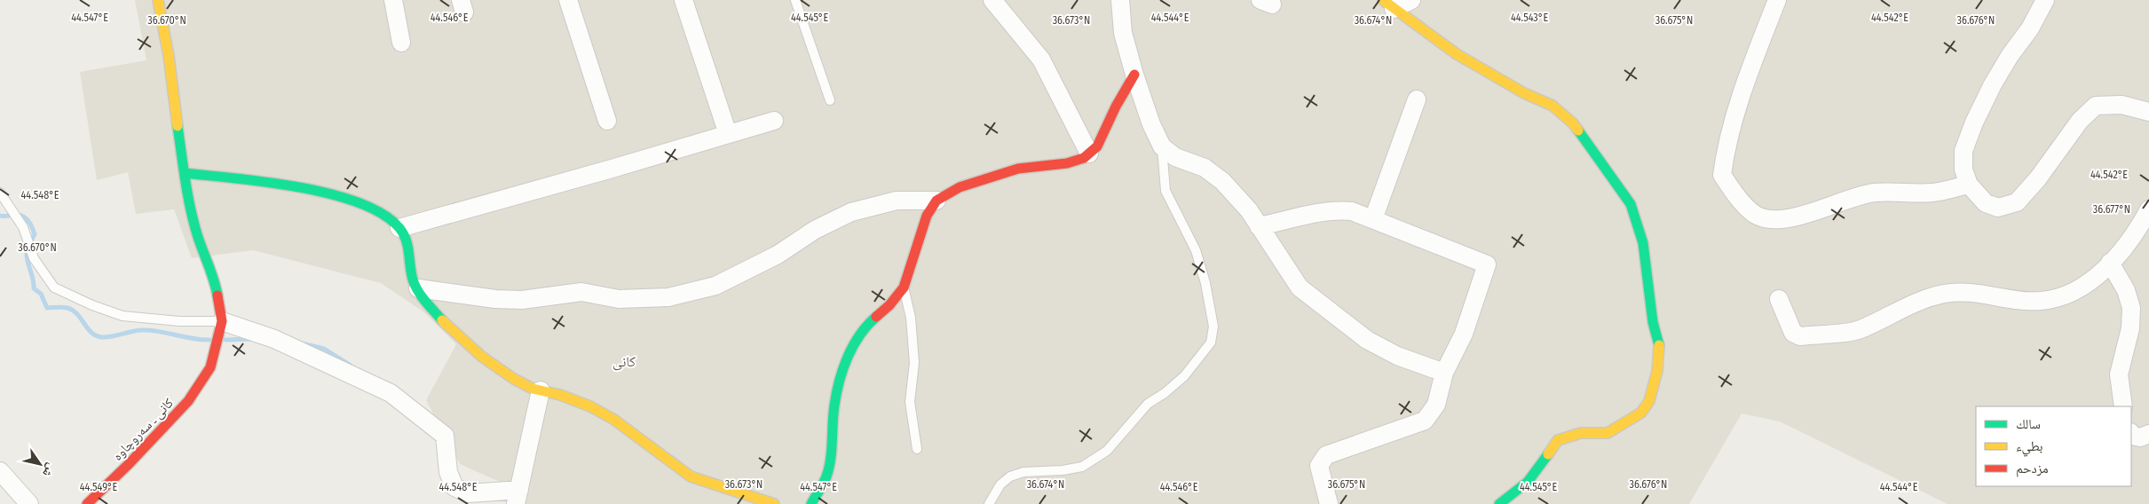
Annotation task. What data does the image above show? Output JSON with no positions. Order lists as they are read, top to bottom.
{
  "streets": {
    "street": ["کانی ـ سەروچاوە"]
  },
  "districts": ["کانی"],
  "legend": ["سالك", "بطيء", "مزدحم"],
  "north": "bottom right",
  "coordinates": [
    "44.546°E",
    "44.543°E",
    "44.547°E",
    "44.545°E",
    "44.544°E",
    "44.542°E",
    "36.670°N",
    "36.673°N",
    "36.675°N",
    "36.676°N",
    "36.674°N",
    "44.548°E",
    "36.677°N",
    "44.549°E"
  ]
}
